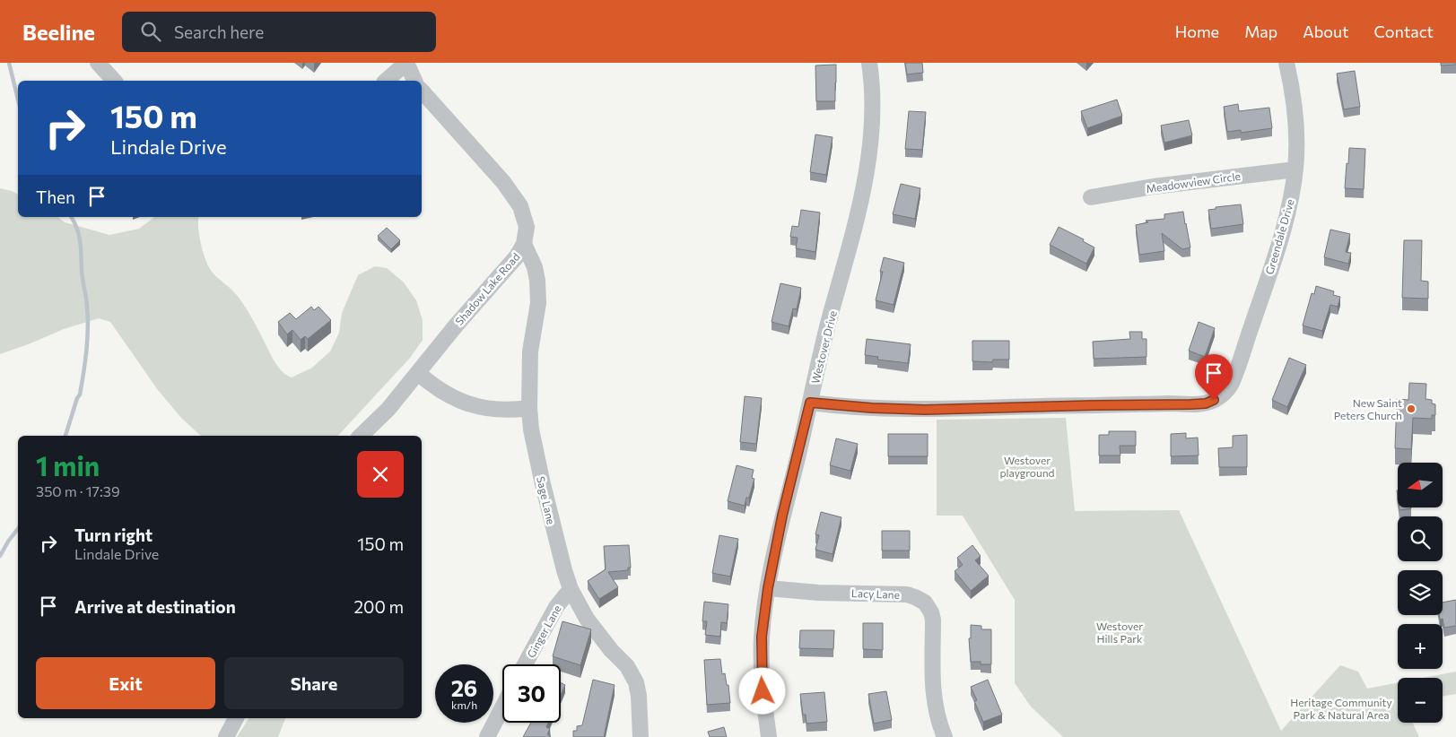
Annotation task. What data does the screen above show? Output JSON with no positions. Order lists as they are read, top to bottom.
{
  "streets": {
    "street": [
      "Meadowview Circle",
      "Greendale Drive",
      "Shadow Lake Road",
      "Westover Drive",
      "Sage Lane",
      "Lacy Lane",
      "Ginger Lane"
    ]
  },
  "crossings": [
    ["Meadowview Circle", "Greendale Drive"],
    ["Greendale Drive", "Westover Drive"],
    ["Shadow Lake Road", "Sage Lane"],
    ["Westover Drive", "Lacy Lane"],
    ["Sage Lane", "Ginger Lane"]
  ],
  "parks": ["Westover playground", "Westover Hills Park", "Heritage Community Park & Natural Area"],
  "places": ["New Saint Peters Church"],
  "north": "left",
  "page": {
    "header": "Beeline",
    "search": "Search here",
    "nav": [
      "Home",
      "Map",
      "About",
      "Contact"
    ],
    "turn": ["150 m", "Lindale Drive"],
    "then": "Then",
    "heading": ["1 min", "350 m · 17:39"],
    "map_buttons": ["+", "−"],
    "list": [
      {
        "name": "Turn right",
        "note": "Lindale Drive",
        "value": "150 m"
      },
      {
        "name": "Arrive at destination",
        "value": "200 m"
      }
    ],
    "buttons": ["Exit", "Share"],
    "speed": "26 km/h",
    "limit": "30"
  }
}
